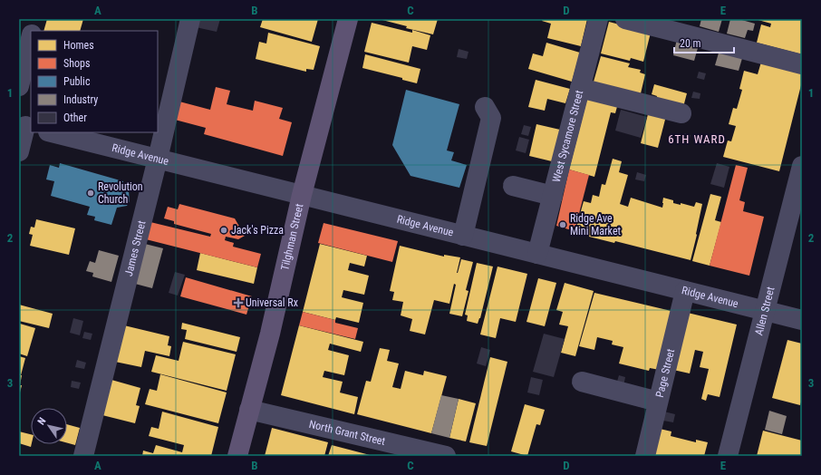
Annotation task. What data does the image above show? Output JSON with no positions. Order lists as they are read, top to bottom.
{
  "streets": {
    "main road": ["Tilghman Street"],
    "street": [
      "West Sycamore Street",
      "Ridge Avenue",
      "James Street",
      "Allen Street",
      "Page Street",
      "North Grant Street"
    ]
  },
  "crossings": [
    ["West Sycamore Street", "Ridge Avenue"],
    ["Ridge Avenue", "Tilghman Street"],
    ["Ridge Avenue", "James Street"],
    ["Ridge Avenue", "Allen Street"],
    ["Ridge Avenue", "Page Street"],
    ["Tilghman Street", "North Grant Street"]
  ],
  "districts": ["6TH WARD"],
  "places": {
    "other": ["Revolution Church", "Ridge Ave Mini Market", "Jack's Pizza"],
    "health": ["Universal Rx"]
  },
  "legend": [
    "Homes",
    "Shops",
    "Public",
    "Industry",
    "Other"
  ],
  "scale_bar": "20 m",
  "north": "top left",
  "grid": {
    "columns": [
      "A",
      "B",
      "C",
      "D",
      "E"
    ],
    "rows": ["1", "2", "3"]
  }
}
